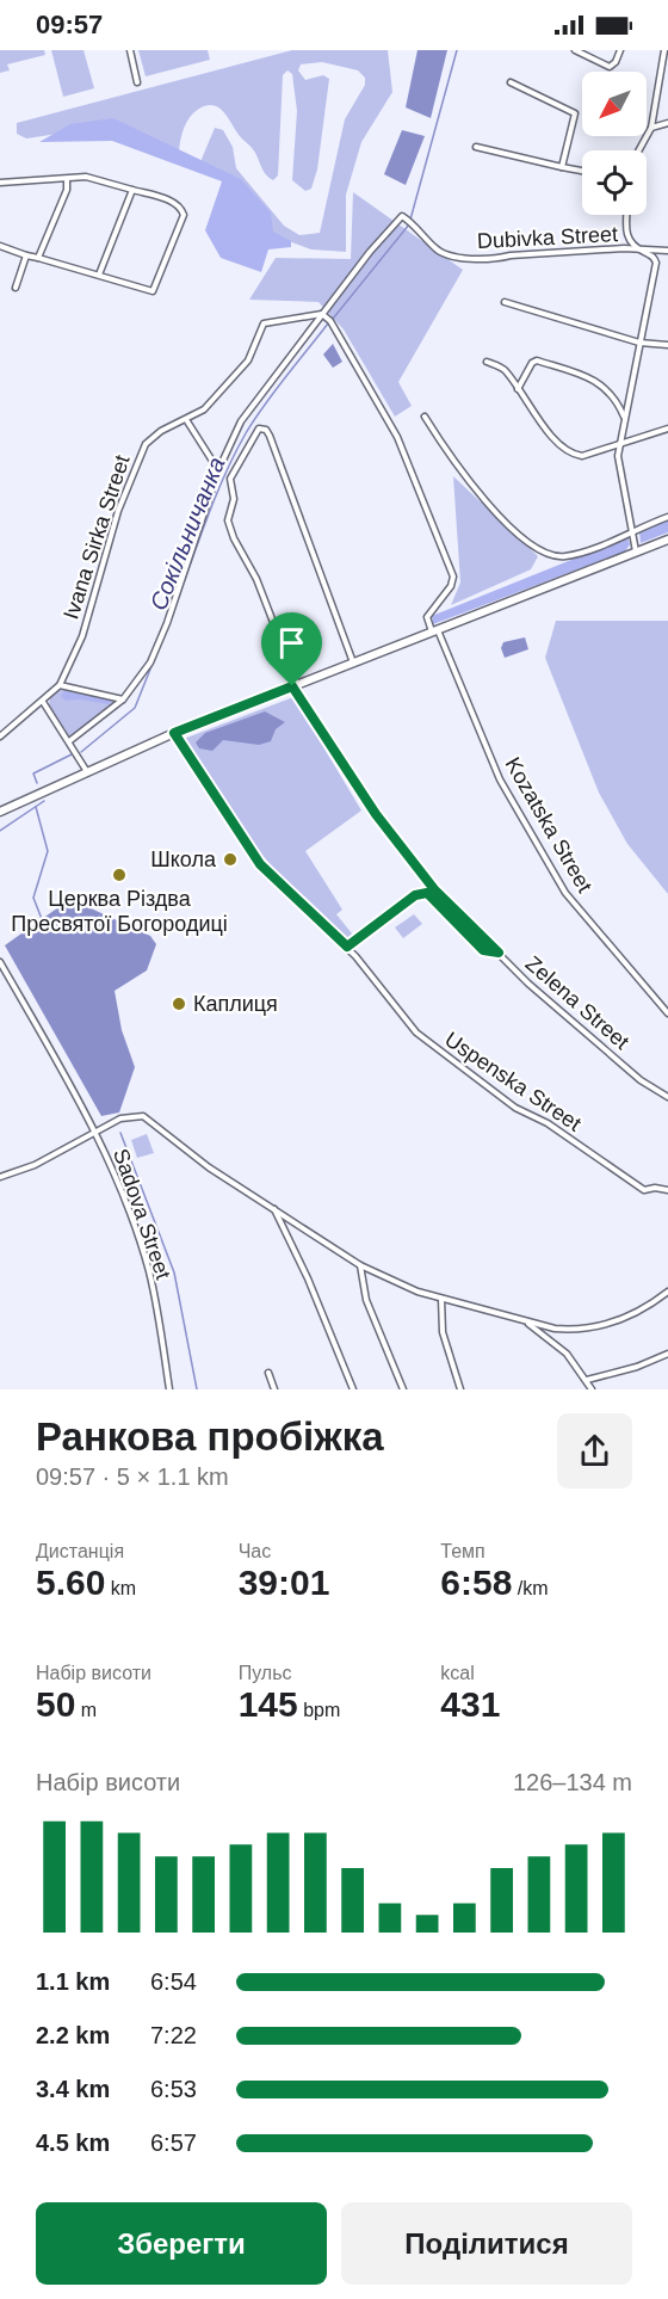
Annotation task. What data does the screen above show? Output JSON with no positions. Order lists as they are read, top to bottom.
{
  "streets": {
    "street": [
      "Dubivka Street",
      "Ivana Sirka Street",
      "Kozatska Street",
      "Zelena Street",
      "Uspenska Street",
      "Sadova Street"
    ]
  },
  "crossings": [
    ["Dubivka Street", "Ivana Sirka Street"]
  ],
  "water": ["Сокільничанка"],
  "places": ["Школа", "Церква Різдва Пресвятої Богородиці", "Каплиця"],
  "north": "bottom left",
  "page": {
    "status": "09:57",
    "heading": ["Ранкова пробіжка", "09:57 · 5 × 1.1 km"],
    "stats": [
      ["Дистанція", "5.60 km"],
      ["Час", "39:01"],
      ["Темп", "6:58 /km"],
      ["Набір висоти", "50 m"],
      ["Пульс", "145 bpm"],
      ["kcal", "431"]
    ],
    "chart": ["Набір висоти", "126–134 m"],
    "list": [
      {
        "name": "1.1 km",
        "note": "6:54"
      },
      {
        "name": "2.2 km",
        "note": "7:22"
      },
      {
        "name": "3.4 km",
        "note": "6:53"
      },
      {
        "name": "4.5 km",
        "note": "6:57"
      }
    ],
    "buttons": ["Зберегти", "Поділитися"]
  }
}
